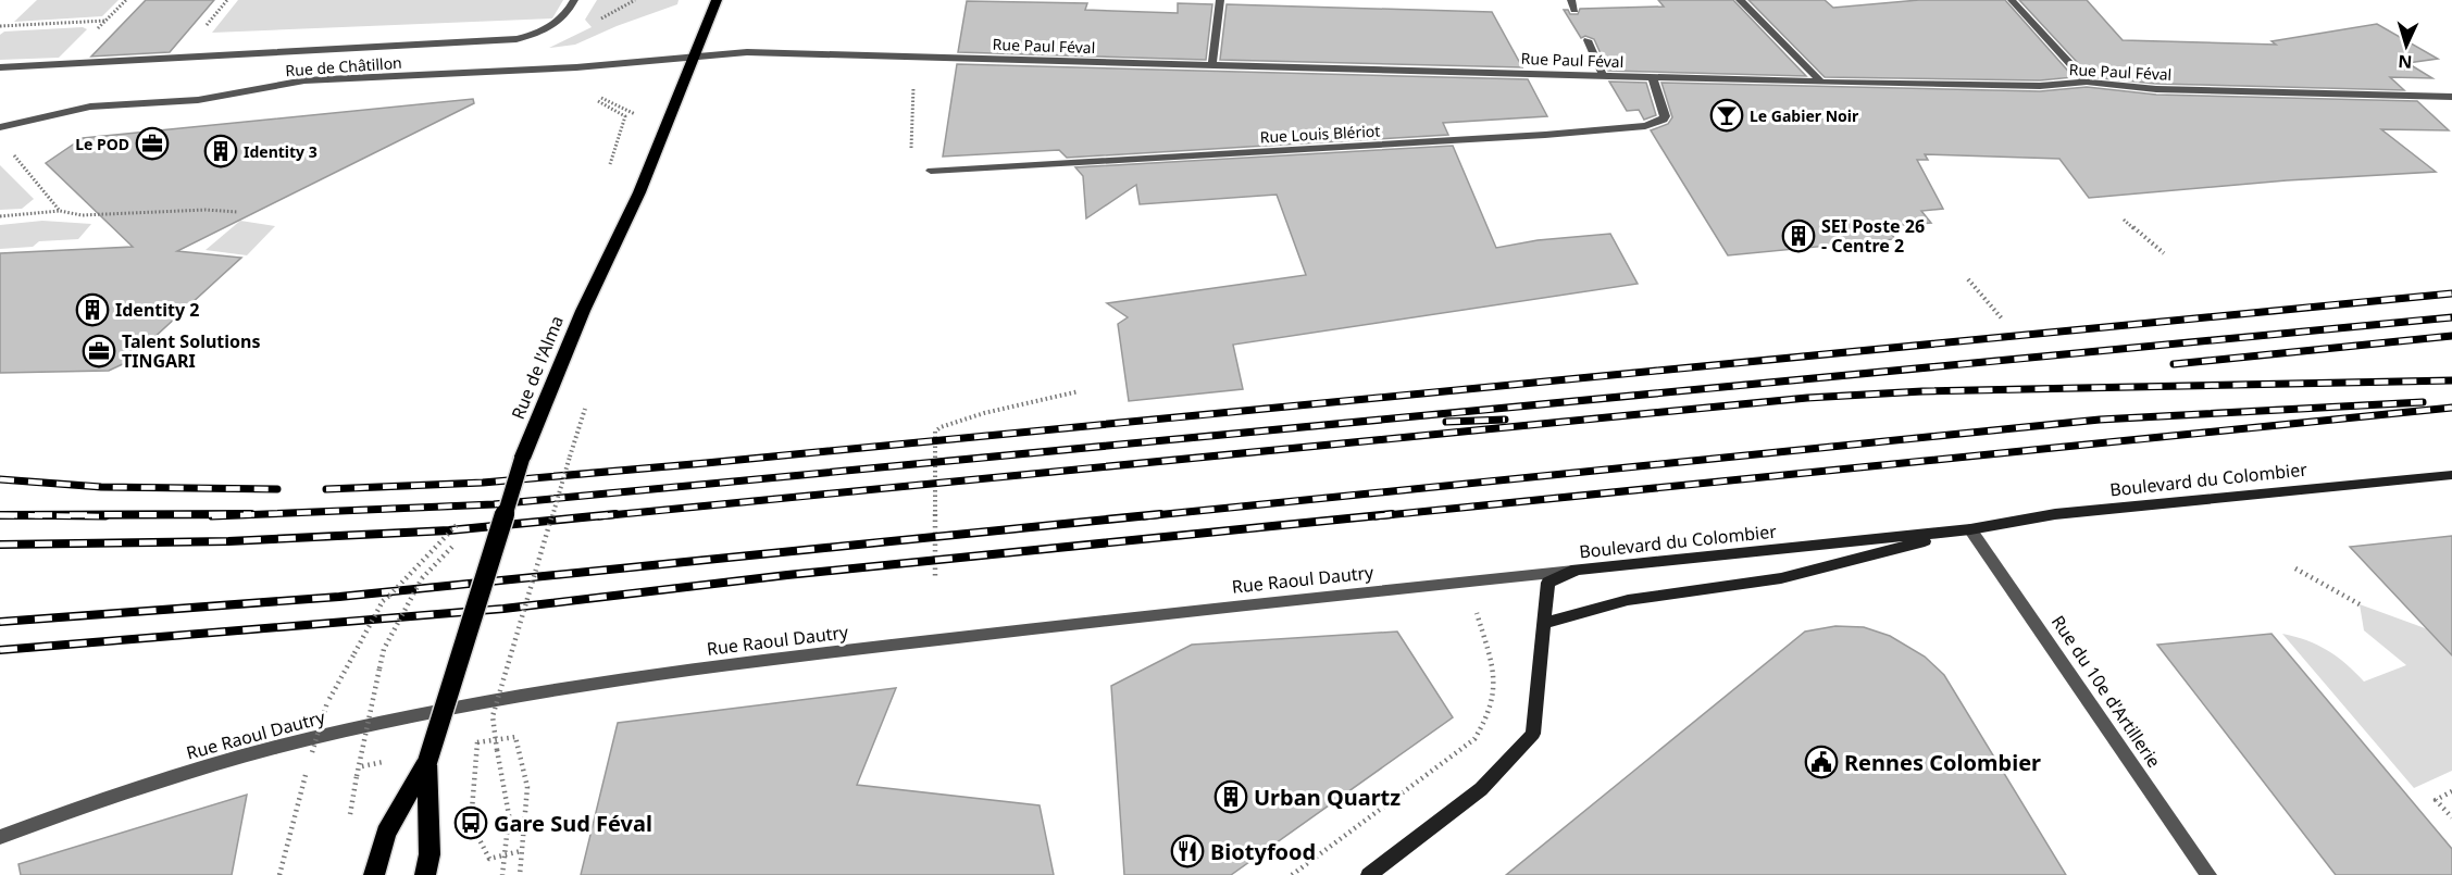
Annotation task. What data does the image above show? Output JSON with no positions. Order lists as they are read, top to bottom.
{
  "streets": {
    "main road": ["Rue de l'Alma", "Boulevard du Colombier"],
    "street": [
      "Rue Paul Féval",
      "Rue de Châtillon",
      "Rue Louis Blériot",
      "Rue Raoul Dautry",
      "Rue du 10e d'Artillerie"
    ]
  },
  "crossings": [
    ["Rue Paul Féval", "Rue de Châtillon"],
    ["Rue Paul Féval", "Rue Louis Blériot"],
    ["Rue Paul Féval", "Rue de l'Alma"],
    ["Rue de Châtillon", "Rue de l'Alma"],
    ["Boulevard du Colombier", "Rue Raoul Dautry"],
    ["Boulevard du Colombier", "Rue du 10e d'Artillerie"]
  ],
  "places": {
    "bar": ["Le Gabier Noir"],
    "office": ["Le POD", "Talent Solutions TINGARI"],
    "building": [
      "Identity 3",
      "SEI Poste 26 - Centre 2",
      "Identity 2",
      "Urban Quartz"
    ],
    "public building": ["Rennes Colombier"],
    "bus stop": ["Gare Sud Féval"],
    "restaurant": ["Biotyfood"]
  },
  "north": "bottom"
}
